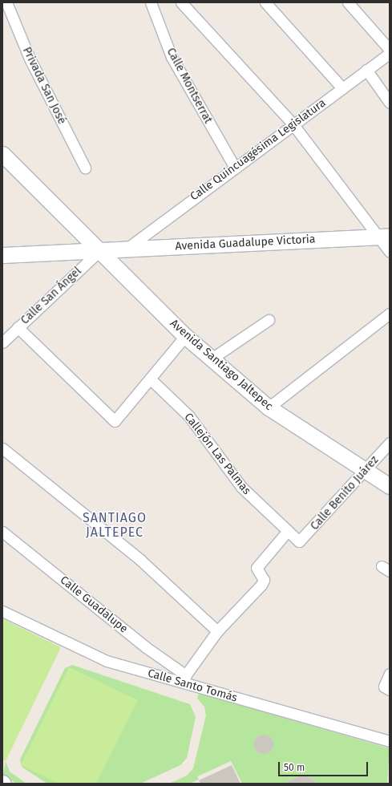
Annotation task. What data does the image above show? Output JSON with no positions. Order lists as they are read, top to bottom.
{
  "streets": {
    "street": [
      "Privada San José",
      "Calle Montserrat",
      "Calle Quincuagésima Legislatura",
      "Avenida Guadalupe Victoria",
      "Calle San Ángel",
      "Avenida Santiago Jaltepec",
      "Callejón Las Palmas",
      "Calle Benito Juárez",
      "Calle Guadalupe",
      "Calle Santo Tomás"
    ]
  },
  "crossings": [
    ["Calle Montserrat", "Calle Quincuagésima Legislatura"],
    ["Calle Quincuagésima Legislatura", "Avenida Guadalupe Victoria"],
    ["Avenida Guadalupe Victoria", "Calle San Ángel"],
    ["Avenida Guadalupe Victoria", "Avenida Santiago Jaltepec"],
    ["Calle San Ángel", "Avenida Santiago Jaltepec"],
    ["Avenida Santiago Jaltepec", "Calle Benito Juárez"],
    ["Callejón Las Palmas", "Calle Benito Juárez"],
    ["Calle Guadalupe", "Calle Santo Tomás"]
  ],
  "districts": ["SANTIAGO JALTEPEC"],
  "scale_bar": "50 m"
}
